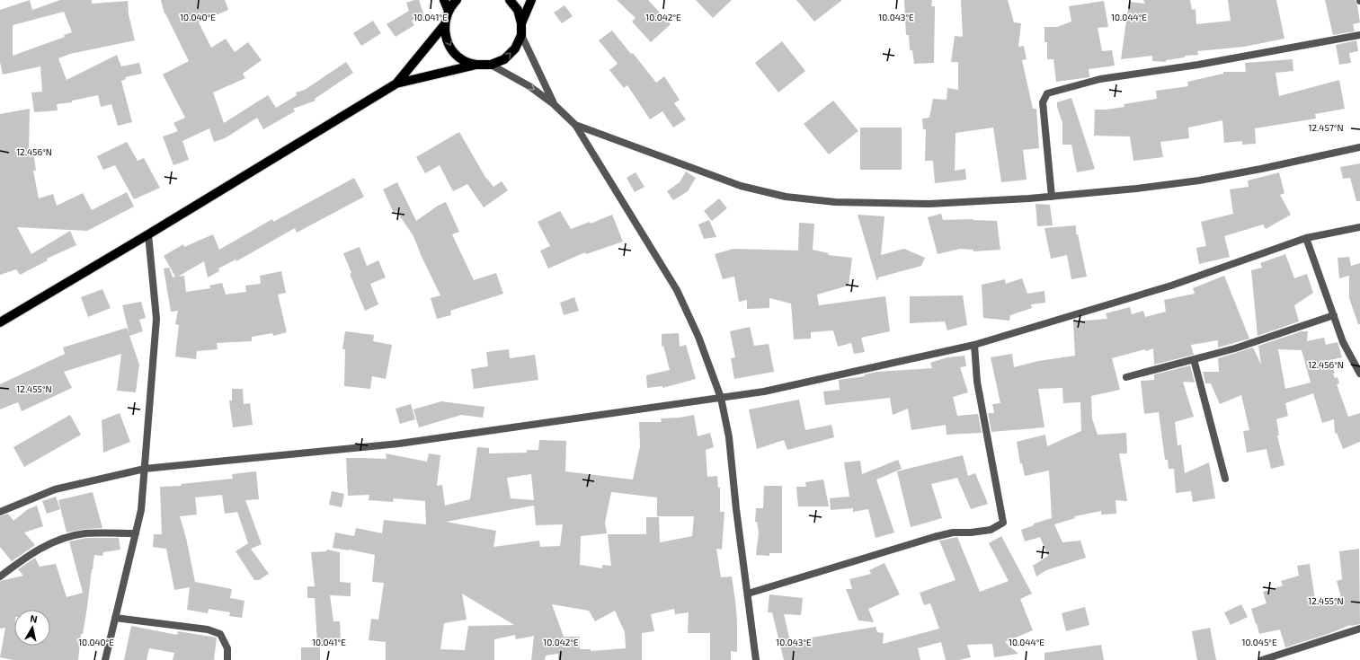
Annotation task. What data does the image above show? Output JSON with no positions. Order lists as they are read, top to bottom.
{
  "north": "top",
  "coordinates": [
    "10.044°E",
    "10.040°E",
    "10.041°E",
    "10.042°E",
    "10.043°E",
    "12.457°N",
    "12.456°N",
    "12.455°N",
    "10.045°E"
  ]
}
